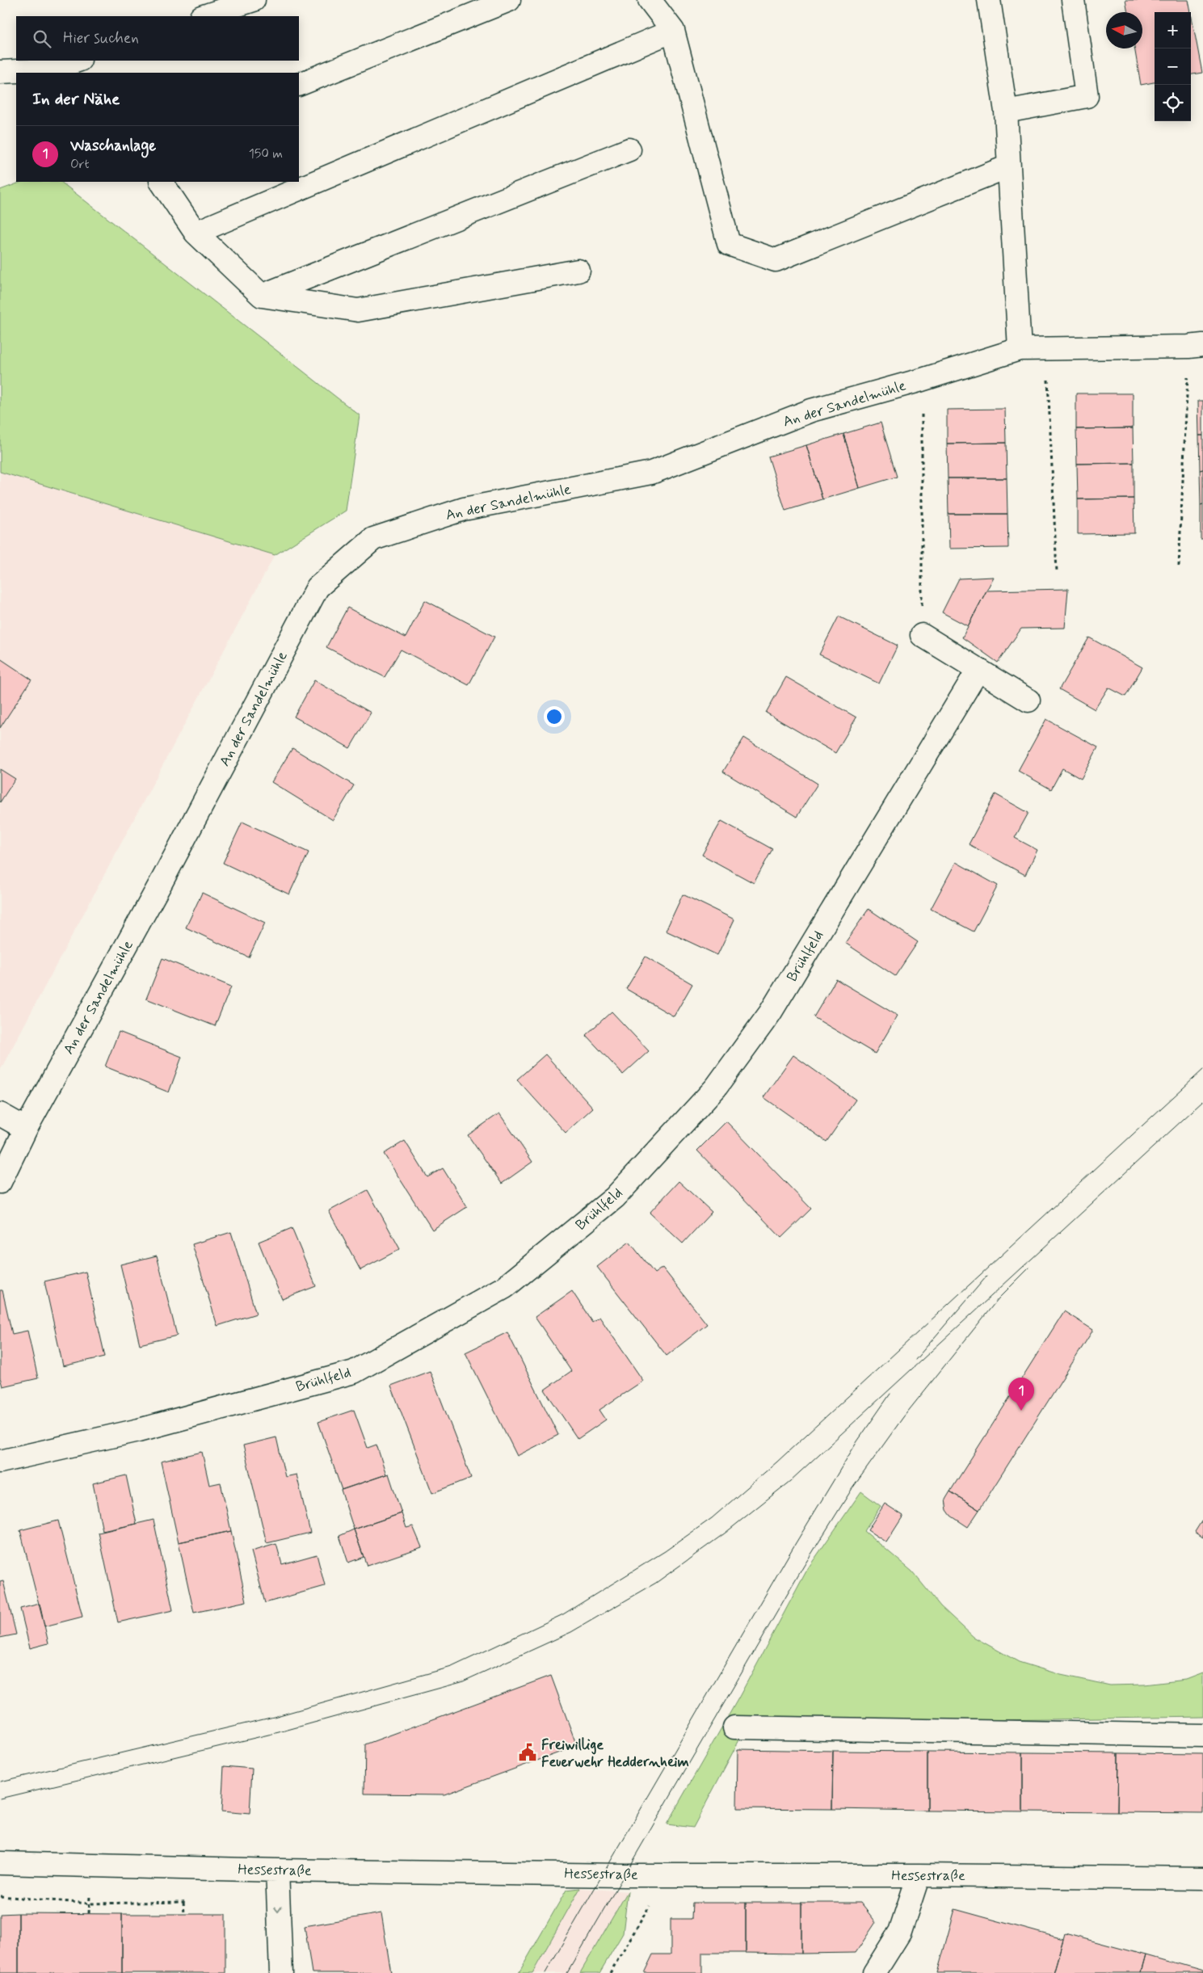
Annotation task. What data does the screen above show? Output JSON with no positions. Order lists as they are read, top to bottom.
{
  "streets": {
    "street": ["An der Sandelmühle", "Brühlfeld", "Hessestraße"]
  },
  "places": {
    "public building": ["Freiwillige Feuerwehr Heddernheim"]
  },
  "north": "left",
  "page": {
    "map_buttons": ["+", "−"],
    "search": "Hier suchen",
    "heading": "In der Nähe",
    "list": [
      {
        "mark": "1",
        "name": "Waschanlage",
        "note": "Ort",
        "value": "150 m"
      }
    ],
    "pins": "1"
  }
}
